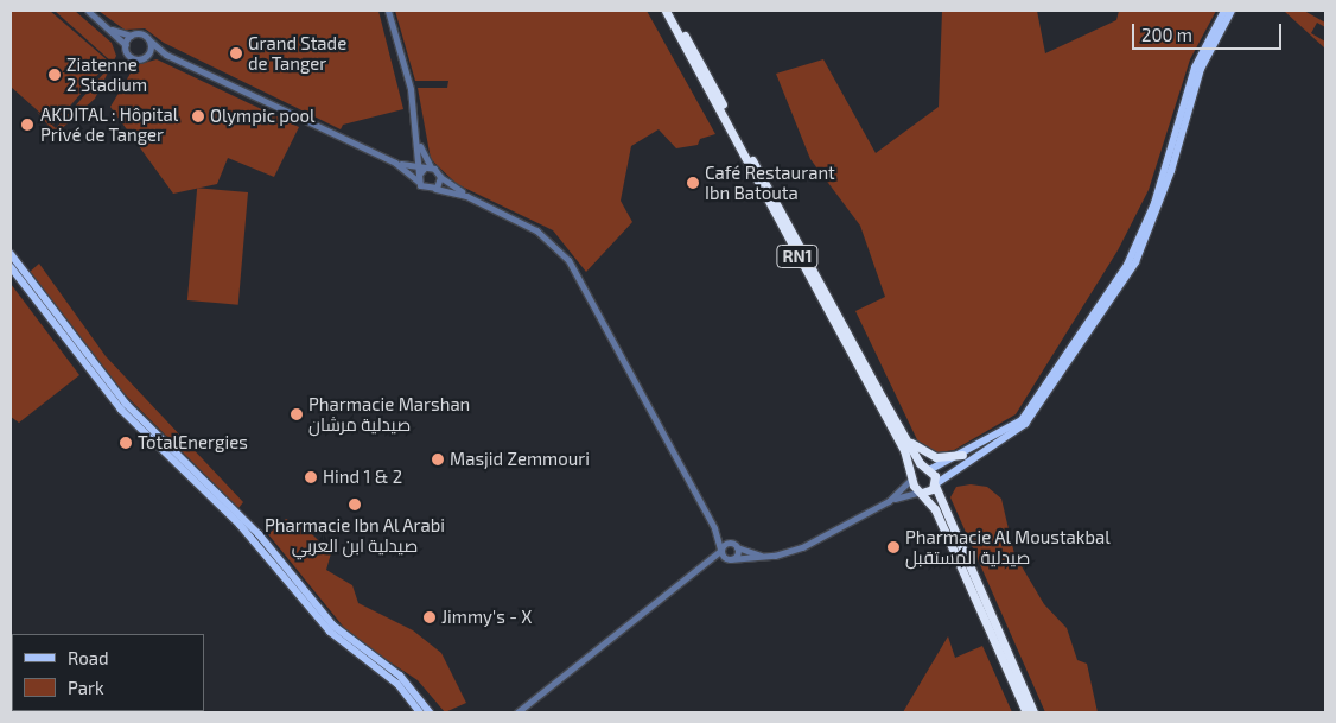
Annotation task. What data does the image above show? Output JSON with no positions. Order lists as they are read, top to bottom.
{
  "streets": {
    "highway": ["RN1"]
  },
  "places": [
    "Grand Stade de Tanger",
    "Ziatenne 2 Stadium",
    "Olympic pool",
    "AKDITAL : Hôpital Privé de Tanger",
    "Café Restaurant Ibn Batouta",
    "Pharmacie Marshan صيدلية مرشان",
    "TotalEnergies",
    "Masjid Zemmouri",
    "Hind 1 & 2",
    "Pharmacie Ibn Al Arabi صيدلية ابن العربي",
    "Pharmacie Al Moustakbal صيدلية المستقبل",
    "Jimmy's - X"
  ],
  "legend": ["Road", "Park"],
  "scale_bar": "200 m"
}
